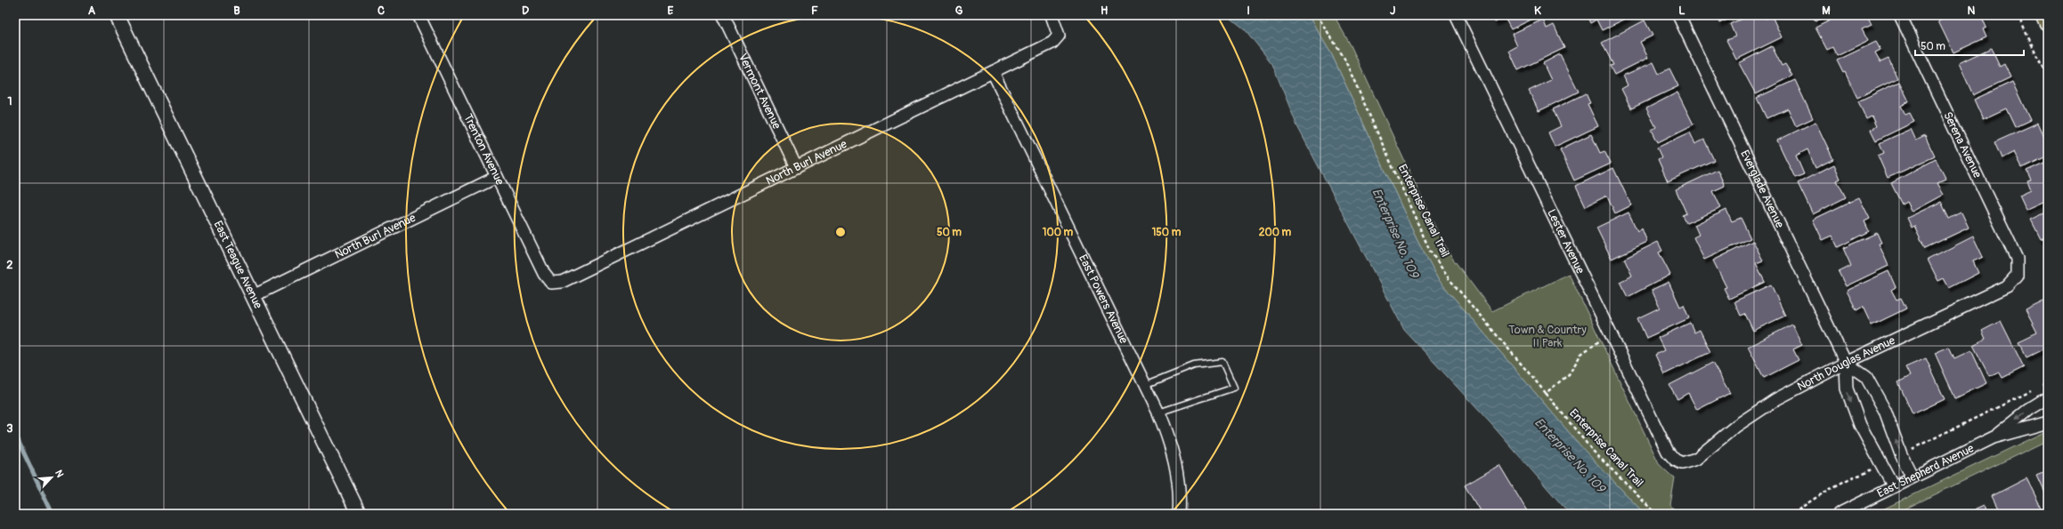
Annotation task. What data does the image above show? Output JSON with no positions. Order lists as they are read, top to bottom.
{
  "streets": {
    "street": [
      "Vermont Avenue",
      "Serena Avenue",
      "Trenton Avenue",
      "North Burl Avenue",
      "Everglade Avenue",
      "Lester Avenue",
      "East Teague Avenue",
      "East Powers Avenue",
      "North Douglas Avenue",
      "East Shepherd Avenue"
    ],
    "path": ["Enterprise Canal Trail"]
  },
  "crossings": [
    ["Vermont Avenue", "North Burl Avenue"],
    ["Serena Avenue", "North Douglas Avenue"],
    ["Trenton Avenue", "North Burl Avenue"],
    ["North Burl Avenue", "East Teague Avenue"],
    ["North Burl Avenue", "East Powers Avenue"],
    ["Everglade Avenue", "North Douglas Avenue"],
    ["Everglade Avenue", "East Shepherd Avenue"],
    ["Lester Avenue", "North Douglas Avenue"]
  ],
  "water": ["Enterprise No. 109"],
  "parks": ["Town & Country II Park"],
  "scale_bar": "50 m",
  "north": "top right",
  "grid": {
    "columns": [
      "A",
      "B",
      "C",
      "D",
      "E",
      "F",
      "G",
      "H",
      "I",
      "J",
      "K",
      "L",
      "M",
      "N"
    ],
    "rows": ["1", "2", "3"]
  },
  "rings": [
    "50 m",
    "100 m",
    "150 m",
    "200 m"
  ]
}
